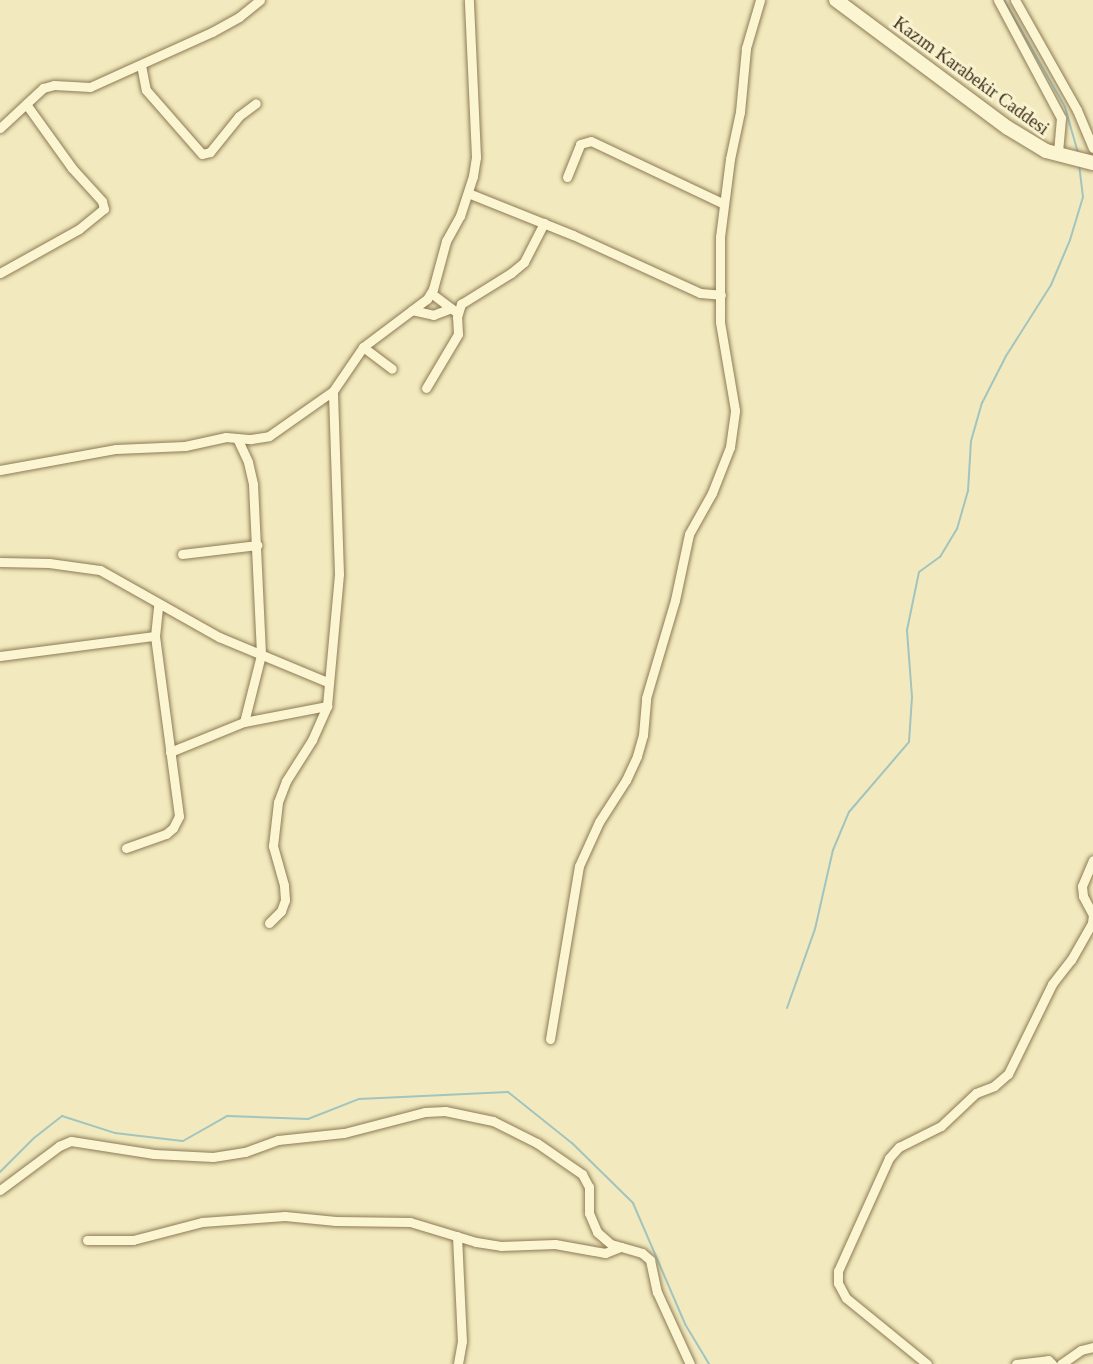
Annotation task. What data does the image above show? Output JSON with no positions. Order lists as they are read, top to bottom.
{
  "streets": {
    "street": ["Kazım Karabekir Caddesi"]
  }
}
